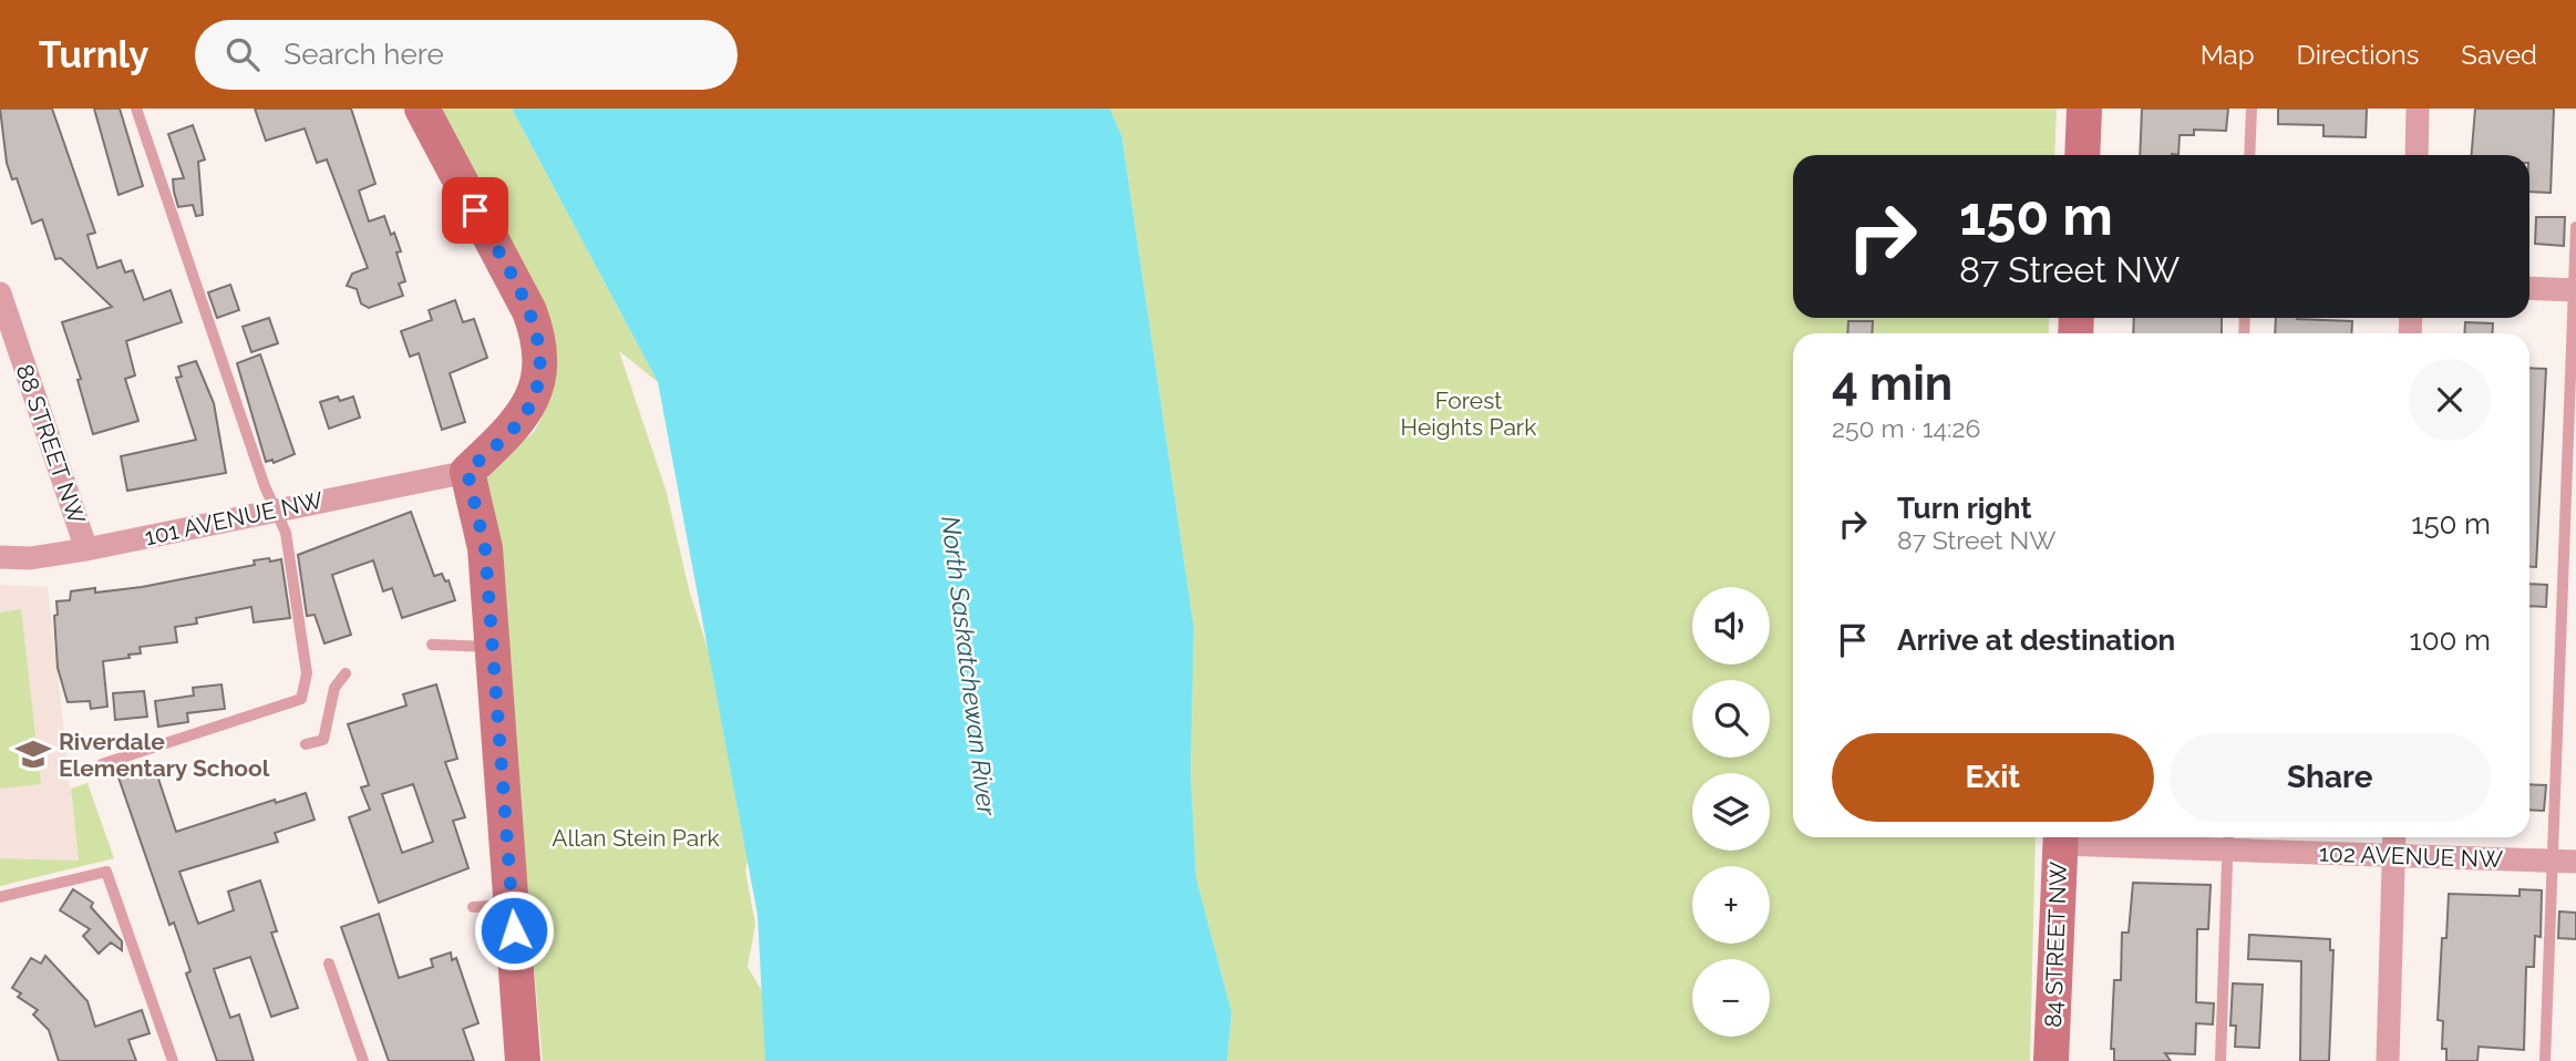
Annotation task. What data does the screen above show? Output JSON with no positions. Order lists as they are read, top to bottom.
{
  "streets": {
    "street": [
      "88 STREET NW",
      "101 AVENUE NW",
      "102 AVENUE NW",
      "84 STREET NW"
    ]
  },
  "crossings": [
    ["88 STREET NW", "101 AVENUE NW"]
  ],
  "water": ["North Saskatchewan River"],
  "parks": ["Forest Heights Park", "Allan Stein Park"],
  "places": {
    "school or university": ["Riverdale Elementary School"]
  },
  "page": {
    "header": "Turnly",
    "search": "Search here",
    "nav": ["Map", "Directions", "Saved"],
    "turn": ["150 m", "87 Street NW"],
    "heading": ["4 min", "250 m · 14:26"],
    "list": [
      {
        "name": "Turn right",
        "note": "87 Street NW",
        "value": "150 m"
      },
      {
        "name": "Arrive at destination",
        "value": "100 m"
      }
    ],
    "map_buttons": ["+", "−"],
    "buttons": ["Exit", "Share"]
  }
}
